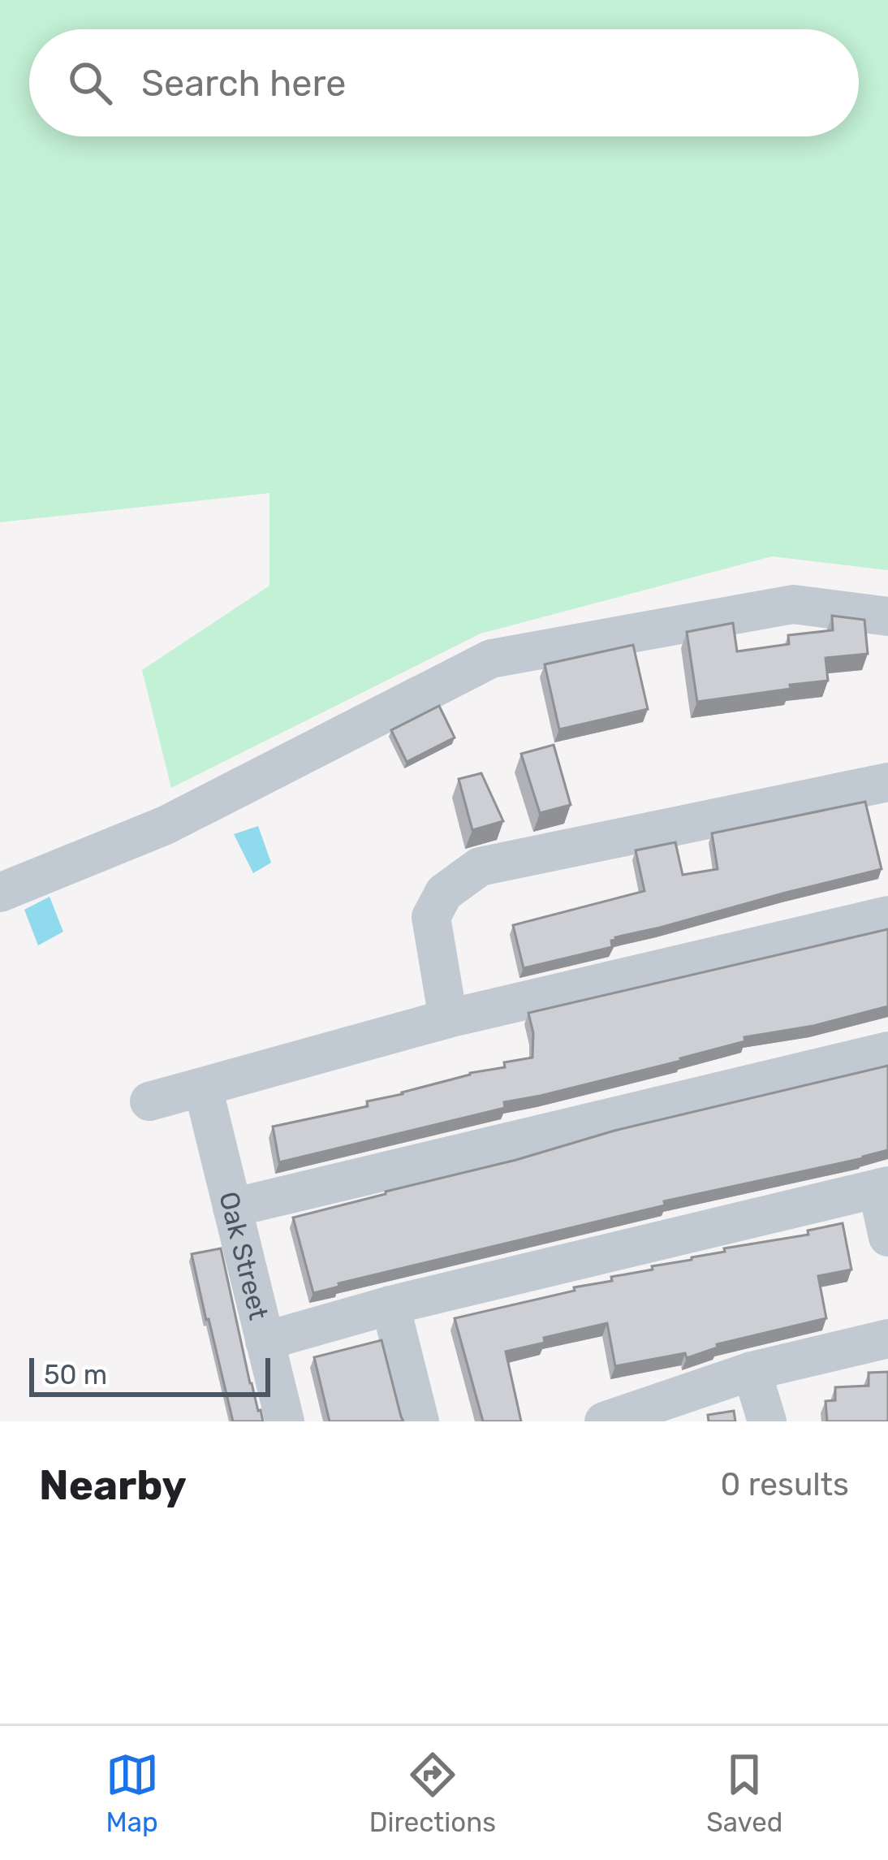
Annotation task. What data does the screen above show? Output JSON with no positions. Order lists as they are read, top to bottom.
{
  "streets": {
    "street": ["Oak Street"]
  },
  "scale_bar": "50 m",
  "page": {
    "search": "Search here",
    "scale": "50 m",
    "heading": ["Nearby", "0 results"],
    "nav": ["Map", "Directions", "Saved"]
  }
}
